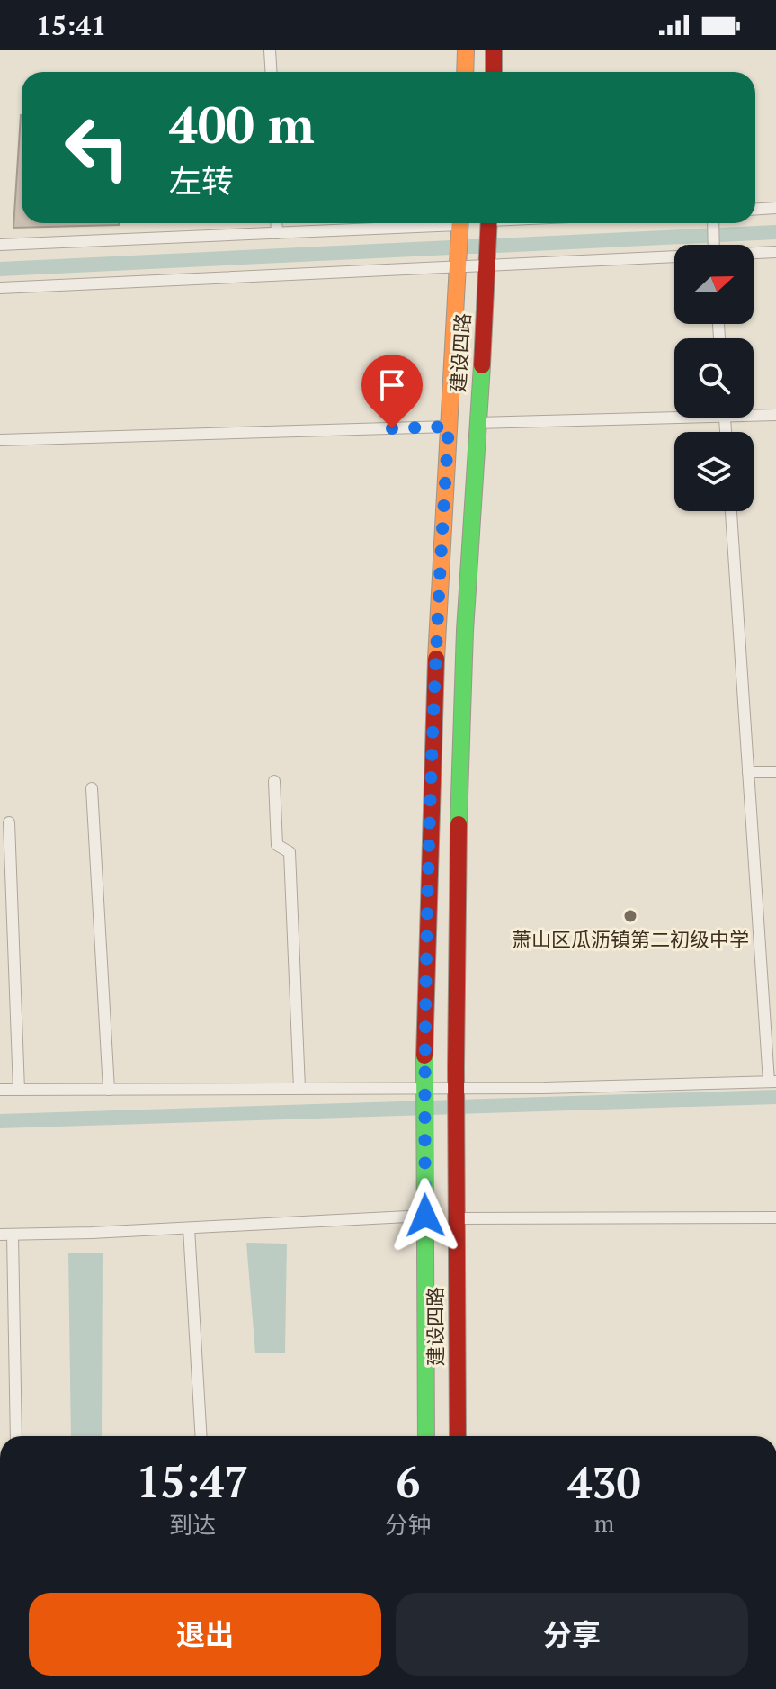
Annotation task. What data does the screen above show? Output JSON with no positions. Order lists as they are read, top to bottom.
{
  "streets": {
    "main road": ["建设四路"]
  },
  "places": ["萧山区瓜沥镇第二初级中学"],
  "north": "right",
  "page": {
    "status": "15:41",
    "turn": ["400 m", "左转"],
    "eta": [
      "15:47",
      "到达",
      "6",
      "分钟",
      "430",
      "m"
    ],
    "buttons": ["退出", "分享"]
  }
}
